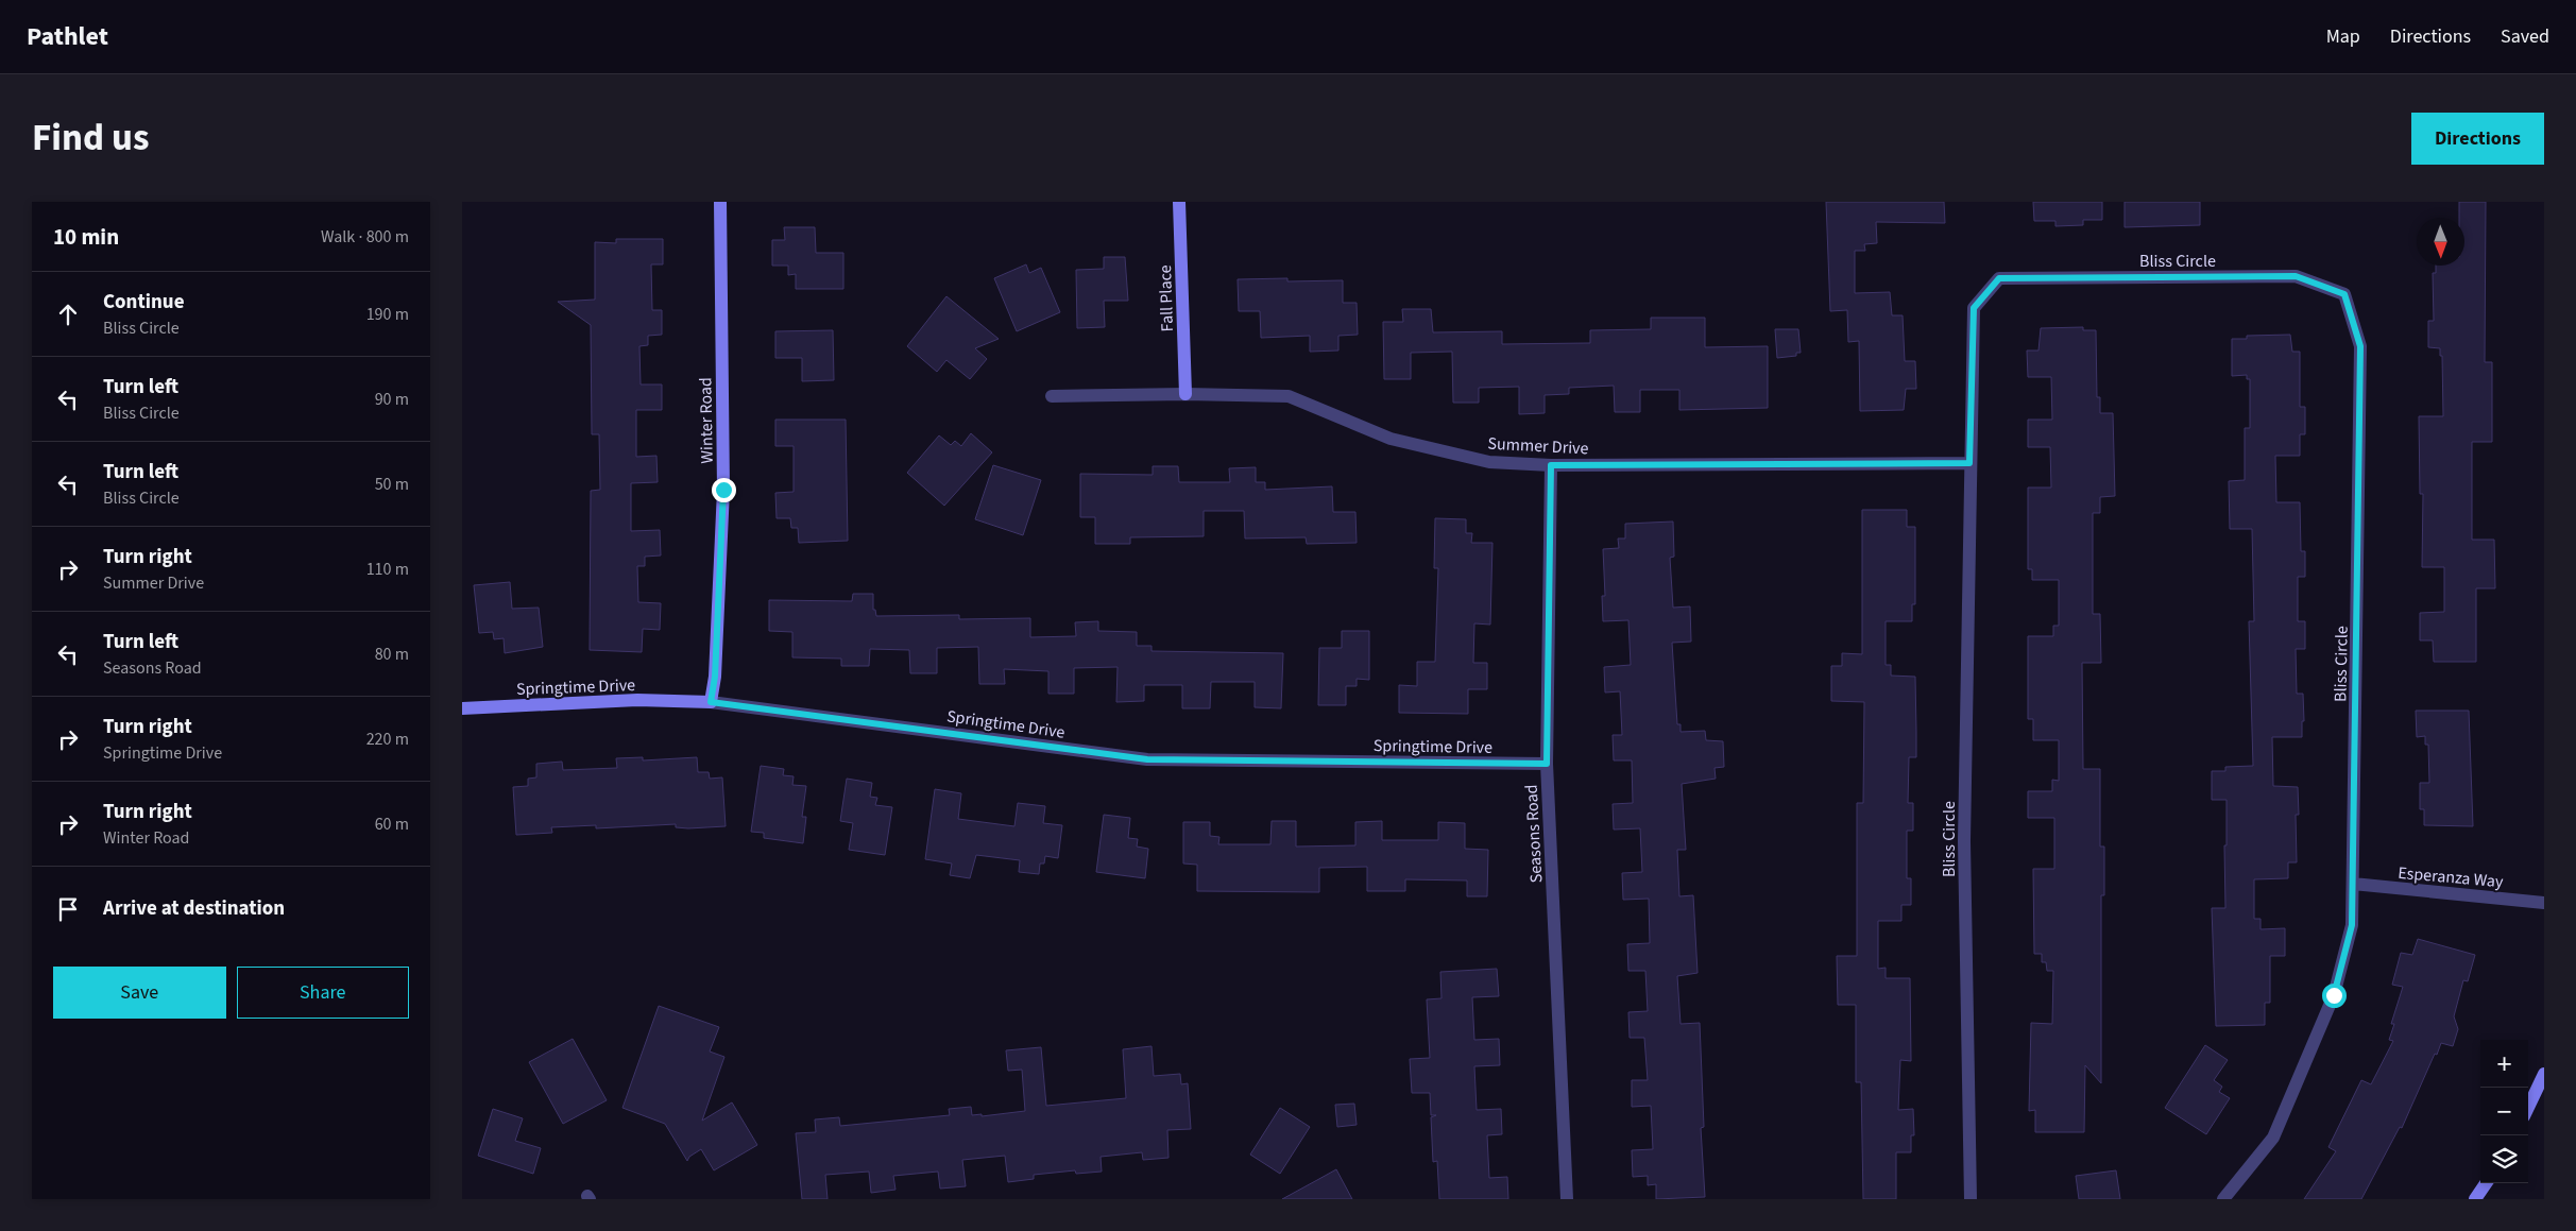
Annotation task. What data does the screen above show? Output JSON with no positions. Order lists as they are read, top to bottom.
{
  "streets": {
    "street": [
      "Bliss Circle",
      "Fall Place",
      "Winter Road",
      "Summer Drive",
      "Springtime Drive",
      "Seasons Road",
      "Esperanza Way"
    ]
  },
  "crossings": [
    ["Bliss Circle", "Summer Drive"],
    ["Bliss Circle", "Esperanza Way"],
    ["Fall Place", "Summer Drive"],
    ["Winter Road", "Springtime Drive"],
    ["Summer Drive", "Seasons Road"],
    ["Springtime Drive", "Seasons Road"]
  ],
  "north": "bottom",
  "page": {
    "header": "Pathlet",
    "nav": ["Map", "Directions", "Saved"],
    "title": "Find us",
    "buttons": [
      "Directions",
      ["Save", "Share"]
    ],
    "heading": ["10 min", "Walk · 800 m"],
    "list": [
      ["Continue", "Bliss Circle", "190 m"],
      ["Turn left", "Bliss Circle", "90 m"],
      ["Turn left", "Bliss Circle", "50 m"],
      ["Turn right", "Summer Drive", "110 m"],
      ["Turn left", "Seasons Road", "80 m"],
      ["Turn right", "Springtime Drive", "220 m"],
      ["Turn right", "Winter Road", "60 m"],
      "Arrive at destination"
    ],
    "map_buttons": ["+", "−"]
  }
}
